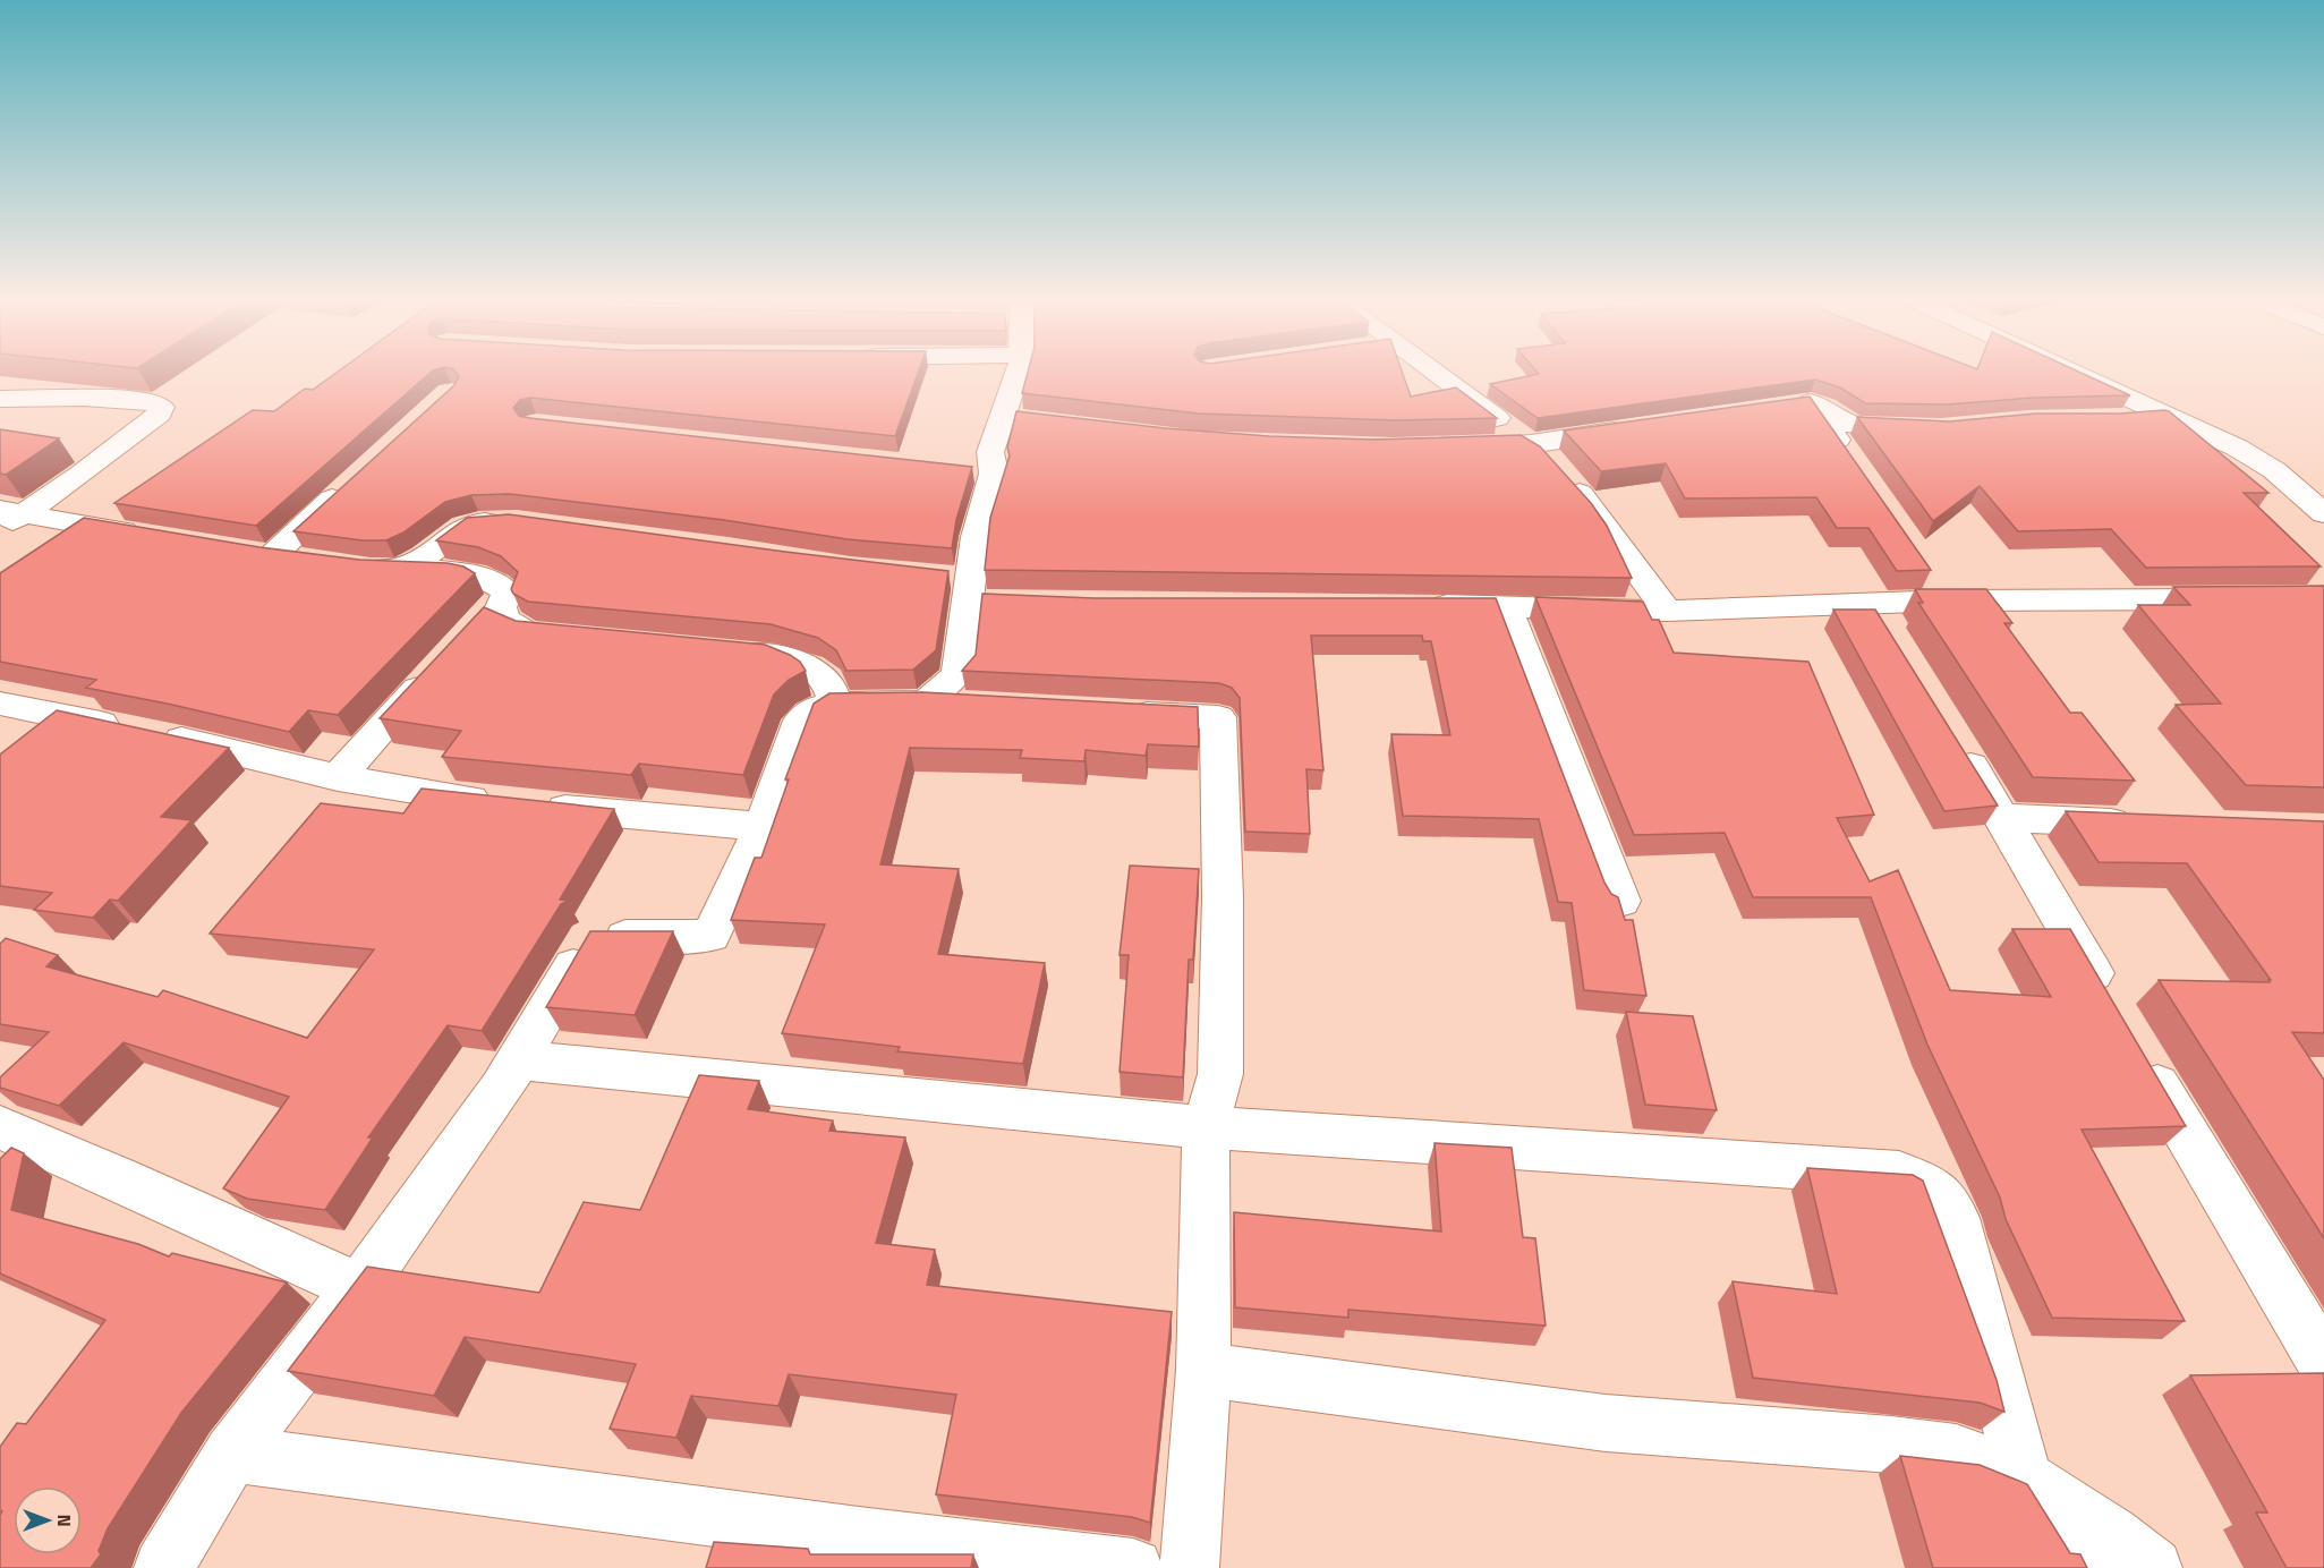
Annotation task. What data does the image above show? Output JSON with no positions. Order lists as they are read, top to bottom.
{
  "north": "right"
}
